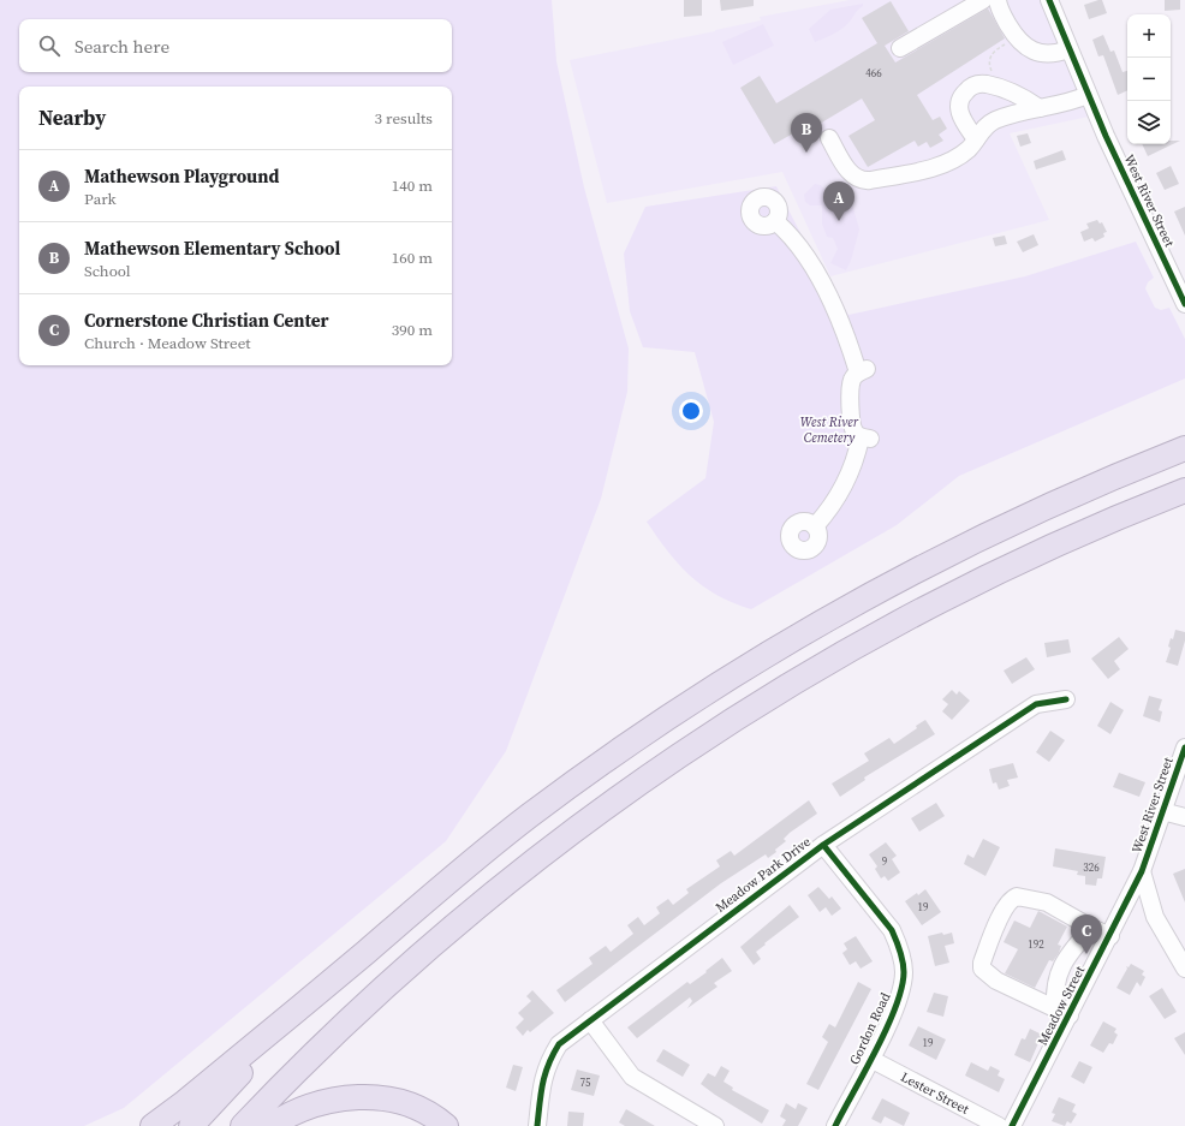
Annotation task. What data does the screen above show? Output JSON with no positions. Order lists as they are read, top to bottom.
{
  "streets": {
    "street": [
      "West River Street",
      "Meadow Park Drive",
      "Meadow Street",
      "Gordon Road",
      "Lester Street"
    ]
  },
  "crossings": [
    ["West River Street", "Meadow Street"],
    ["Meadow Park Drive", "Gordon Road"],
    ["Gordon Road", "Lester Street"]
  ],
  "parks": ["West River Cemetery"],
  "house_numbers": [
    "466",
    "9",
    "326",
    "19",
    "192",
    "19",
    "75"
  ],
  "page": {
    "map_buttons": ["+", "−"],
    "search": "Search here",
    "heading": ["Nearby", "3 results"],
    "pins": ["B", "A", "C"],
    "list": [
      {
        "mark": "A",
        "name": "Mathewson Playground",
        "note": "Park",
        "value": "140 m"
      },
      {
        "mark": "B",
        "name": "Mathewson Elementary School",
        "note": "School",
        "value": "160 m"
      },
      {
        "mark": "C",
        "name": "Cornerstone Christian Center",
        "note": "Church · Meadow Street",
        "value": "390 m"
      }
    ]
  }
}
